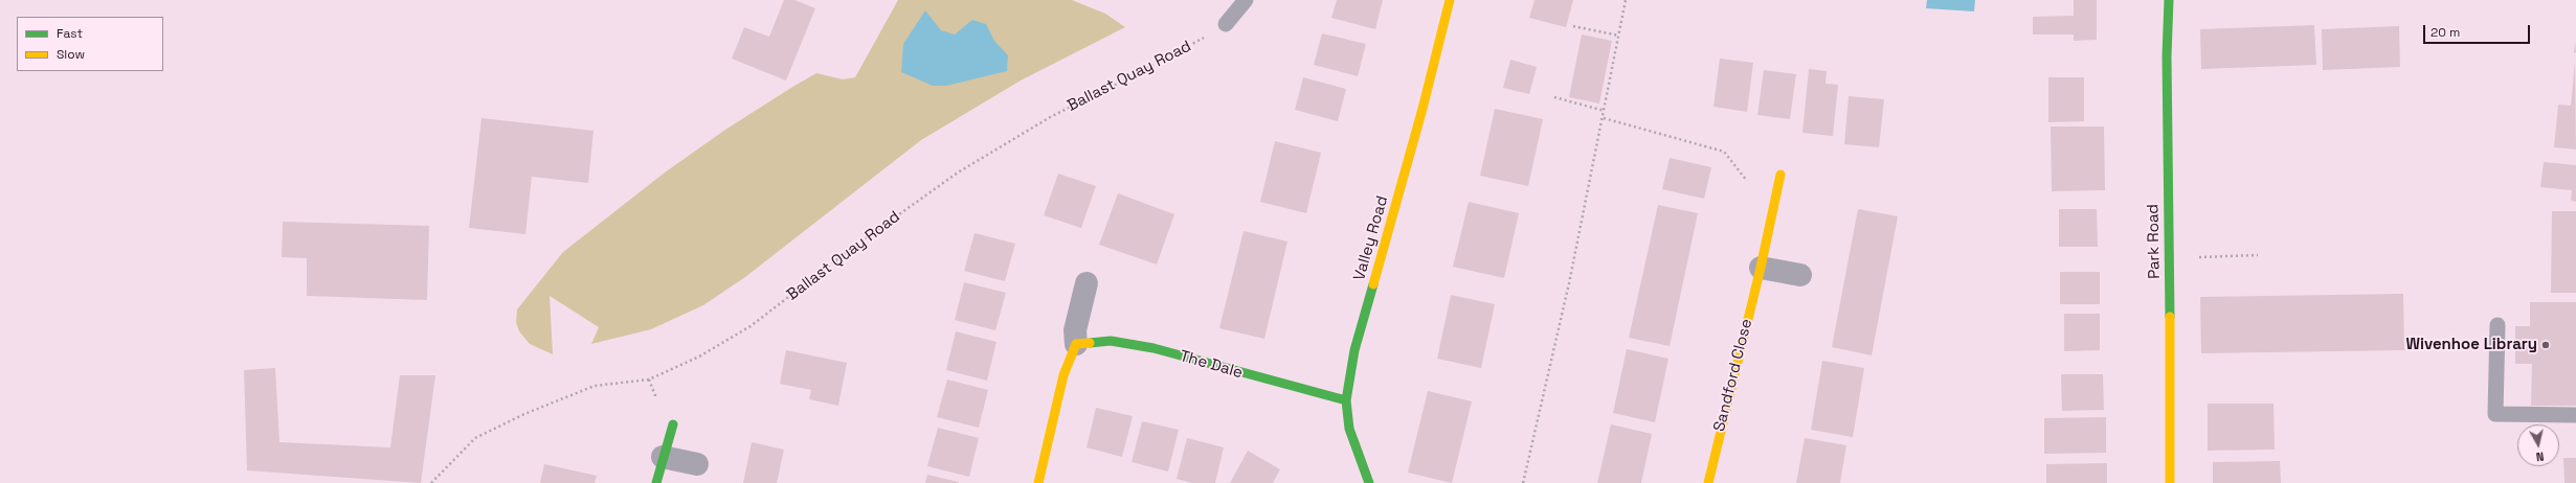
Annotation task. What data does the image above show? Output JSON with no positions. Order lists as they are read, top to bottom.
{
  "streets": {
    "street": [
      "Valley Road",
      "Park Road",
      "The Dale",
      "Sandford Close"
    ],
    "path": ["Ballast Quay Road"]
  },
  "crossings": [
    ["Valley Road", "The Dale"]
  ],
  "places": ["Wivenhoe Library"],
  "legend": ["Fast", "Slow"],
  "scale_bar": "20 m",
  "north": "bottom"
}
